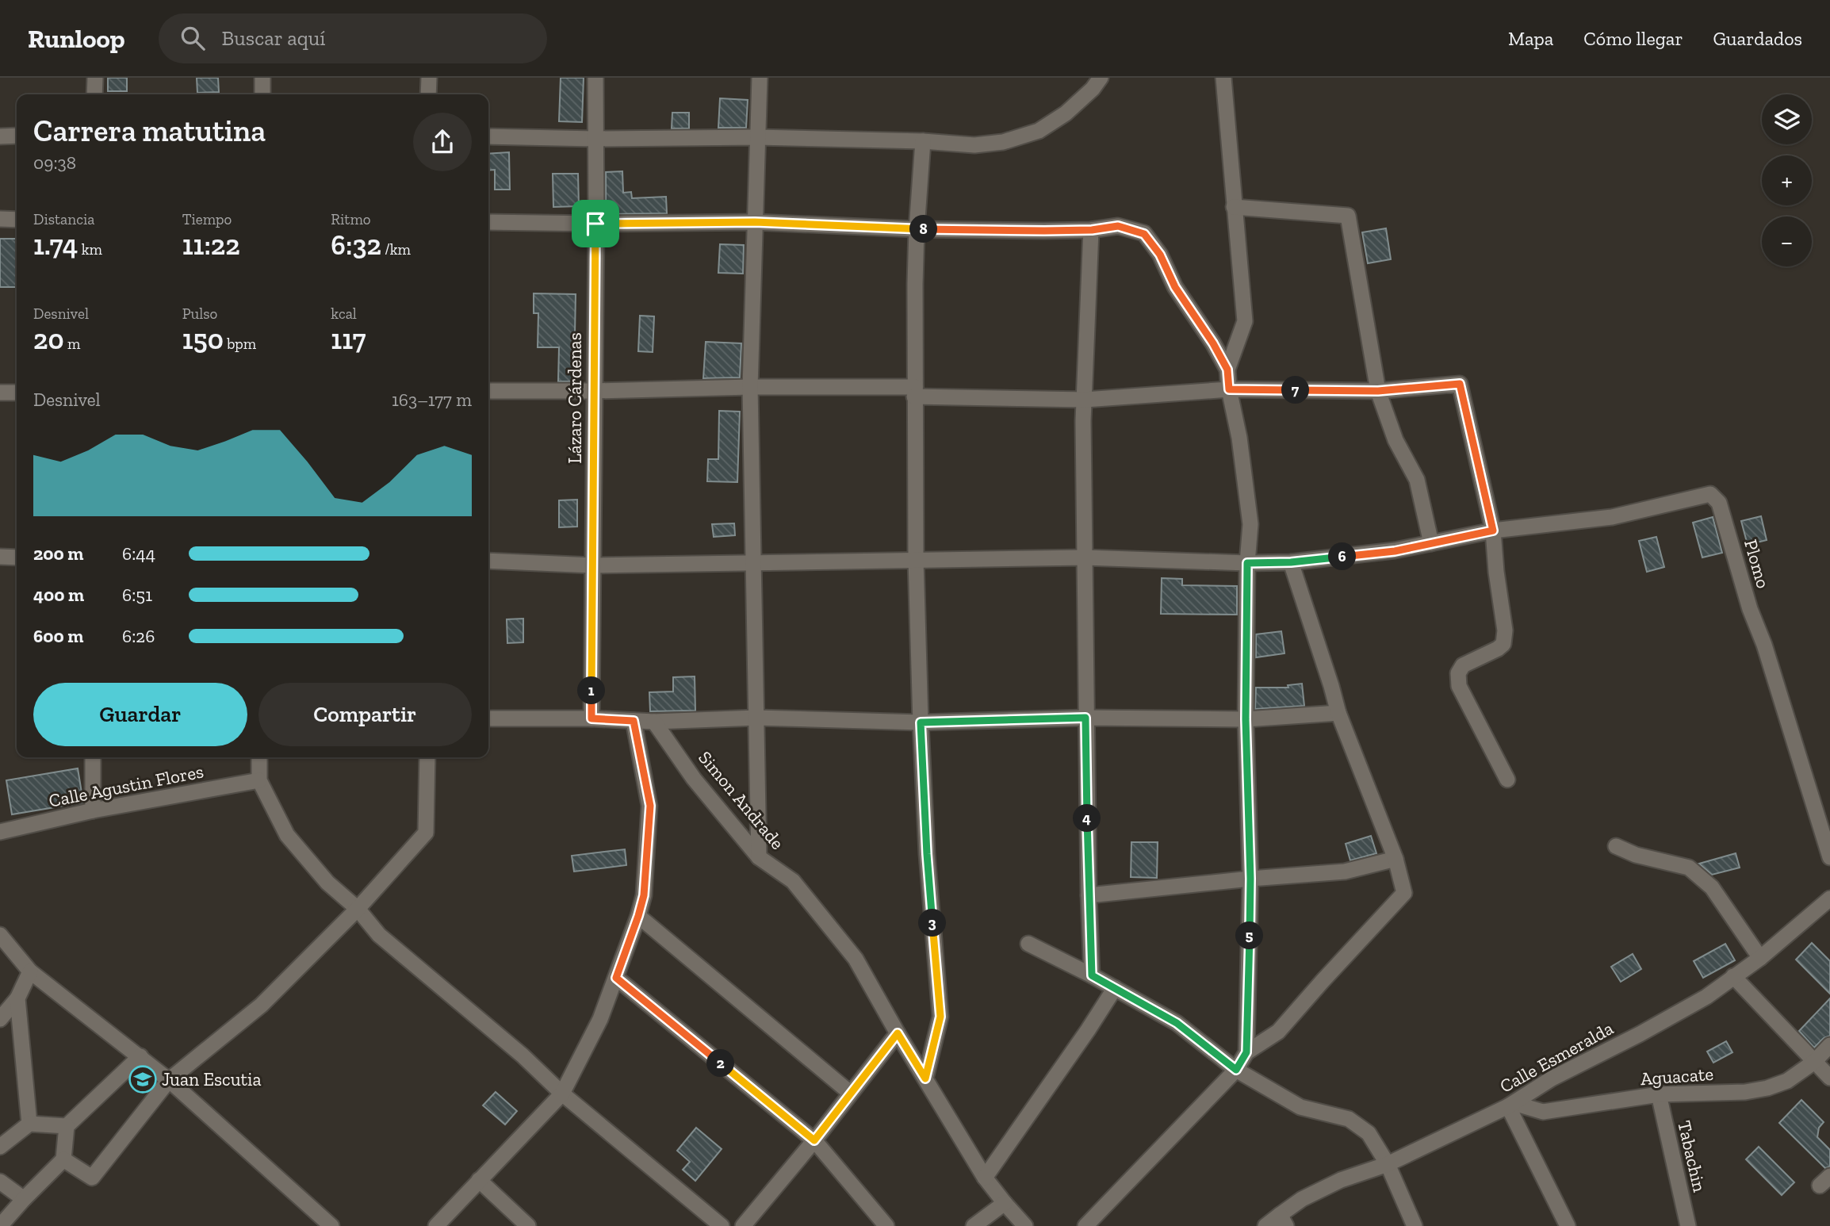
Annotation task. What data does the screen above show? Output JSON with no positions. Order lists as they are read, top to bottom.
{
  "streets": {
    "street": [
      "Lázaro Cárdenas",
      "Plomo",
      "Calle Agustin Flores",
      "Simon Andrade",
      "Calle Esmeralda",
      "Aguacate",
      "Tabachin"
    ]
  },
  "crossings": [
    ["Calle Esmeralda", "Aguacate"],
    ["Aguacate", "Tabachin"]
  ],
  "places": {
    "school or university": ["Juan Escutia"]
  },
  "page": {
    "header": "Runloop",
    "search": "Buscar aquí",
    "nav": ["Mapa", "Cómo llegar", "Guardados"],
    "map_buttons": ["+", "−"],
    "heading": ["Carrera matutina", "09:38"],
    "stats": [
      ["Distancia", "1.74 km"],
      ["Tiempo", "11:22"],
      ["Ritmo", "6:32 /km"],
      ["Desnivel", "20 m"],
      ["Pulso", "150 bpm"],
      ["kcal", "117"]
    ],
    "pins": [
      "8",
      "7",
      "6",
      "1",
      "4",
      "3",
      "5",
      "2"
    ],
    "chart": ["Desnivel", "163–177 m"],
    "list": [
      {
        "name": "200 m",
        "note": "6:44"
      },
      {
        "name": "400 m",
        "note": "6:51"
      },
      {
        "name": "600 m",
        "note": "6:26"
      }
    ],
    "buttons": ["Guardar", "Compartir"]
  }
}
